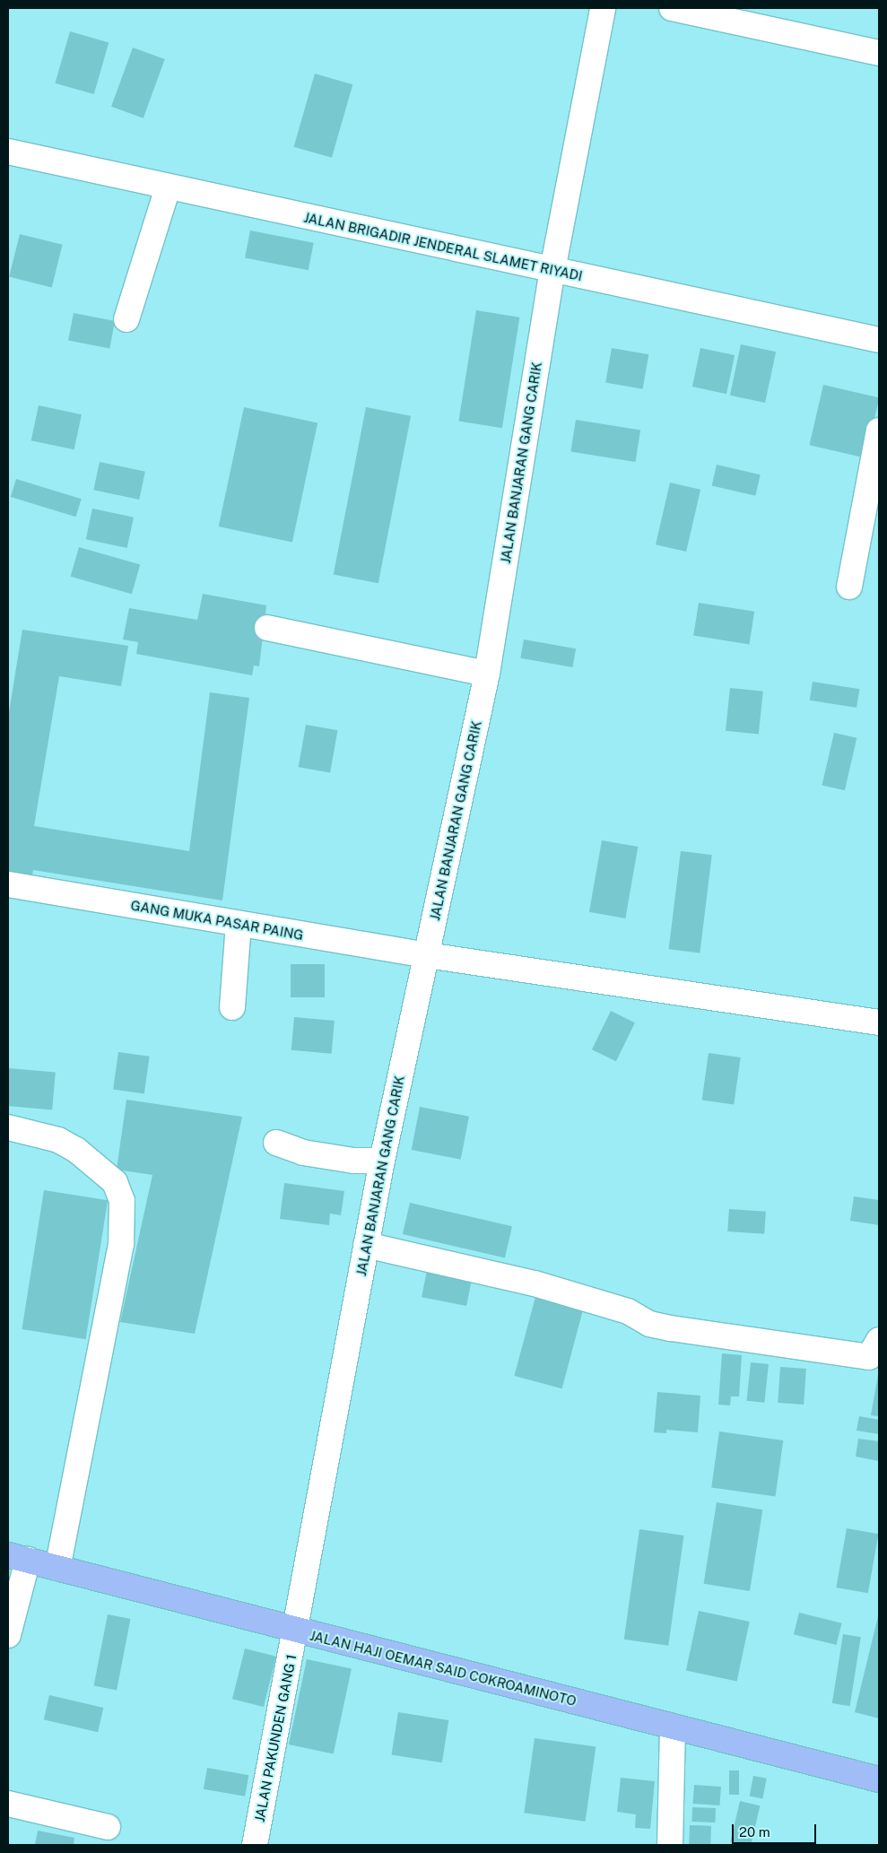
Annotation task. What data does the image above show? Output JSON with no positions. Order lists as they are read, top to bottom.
{
  "streets": {
    "main road": ["JALAN HAJI OEMAR SAID COKROAMINOTO"],
    "street": [
      "JALAN BRIGADIR JENDERAL SLAMET RIYADI",
      "JALAN BANJARAN GANG CARIK",
      "GANG MUKA PASAR PAING",
      "JALAN PAKUNDEN GANG 1"
    ]
  },
  "crossings": [
    ["JALAN BRIGADIR JENDERAL SLAMET RIYADI", "JALAN BANJARAN GANG CARIK"],
    ["JALAN BANJARAN GANG CARIK", "GANG MUKA PASAR PAING"],
    ["JALAN BANJARAN GANG CARIK", "JALAN HAJI OEMAR SAID COKROAMINOTO"],
    ["JALAN BANJARAN GANG CARIK", "JALAN PAKUNDEN GANG 1"],
    ["JALAN HAJI OEMAR SAID COKROAMINOTO", "JALAN PAKUNDEN GANG 1"]
  ],
  "scale_bar": "20 m"
}
